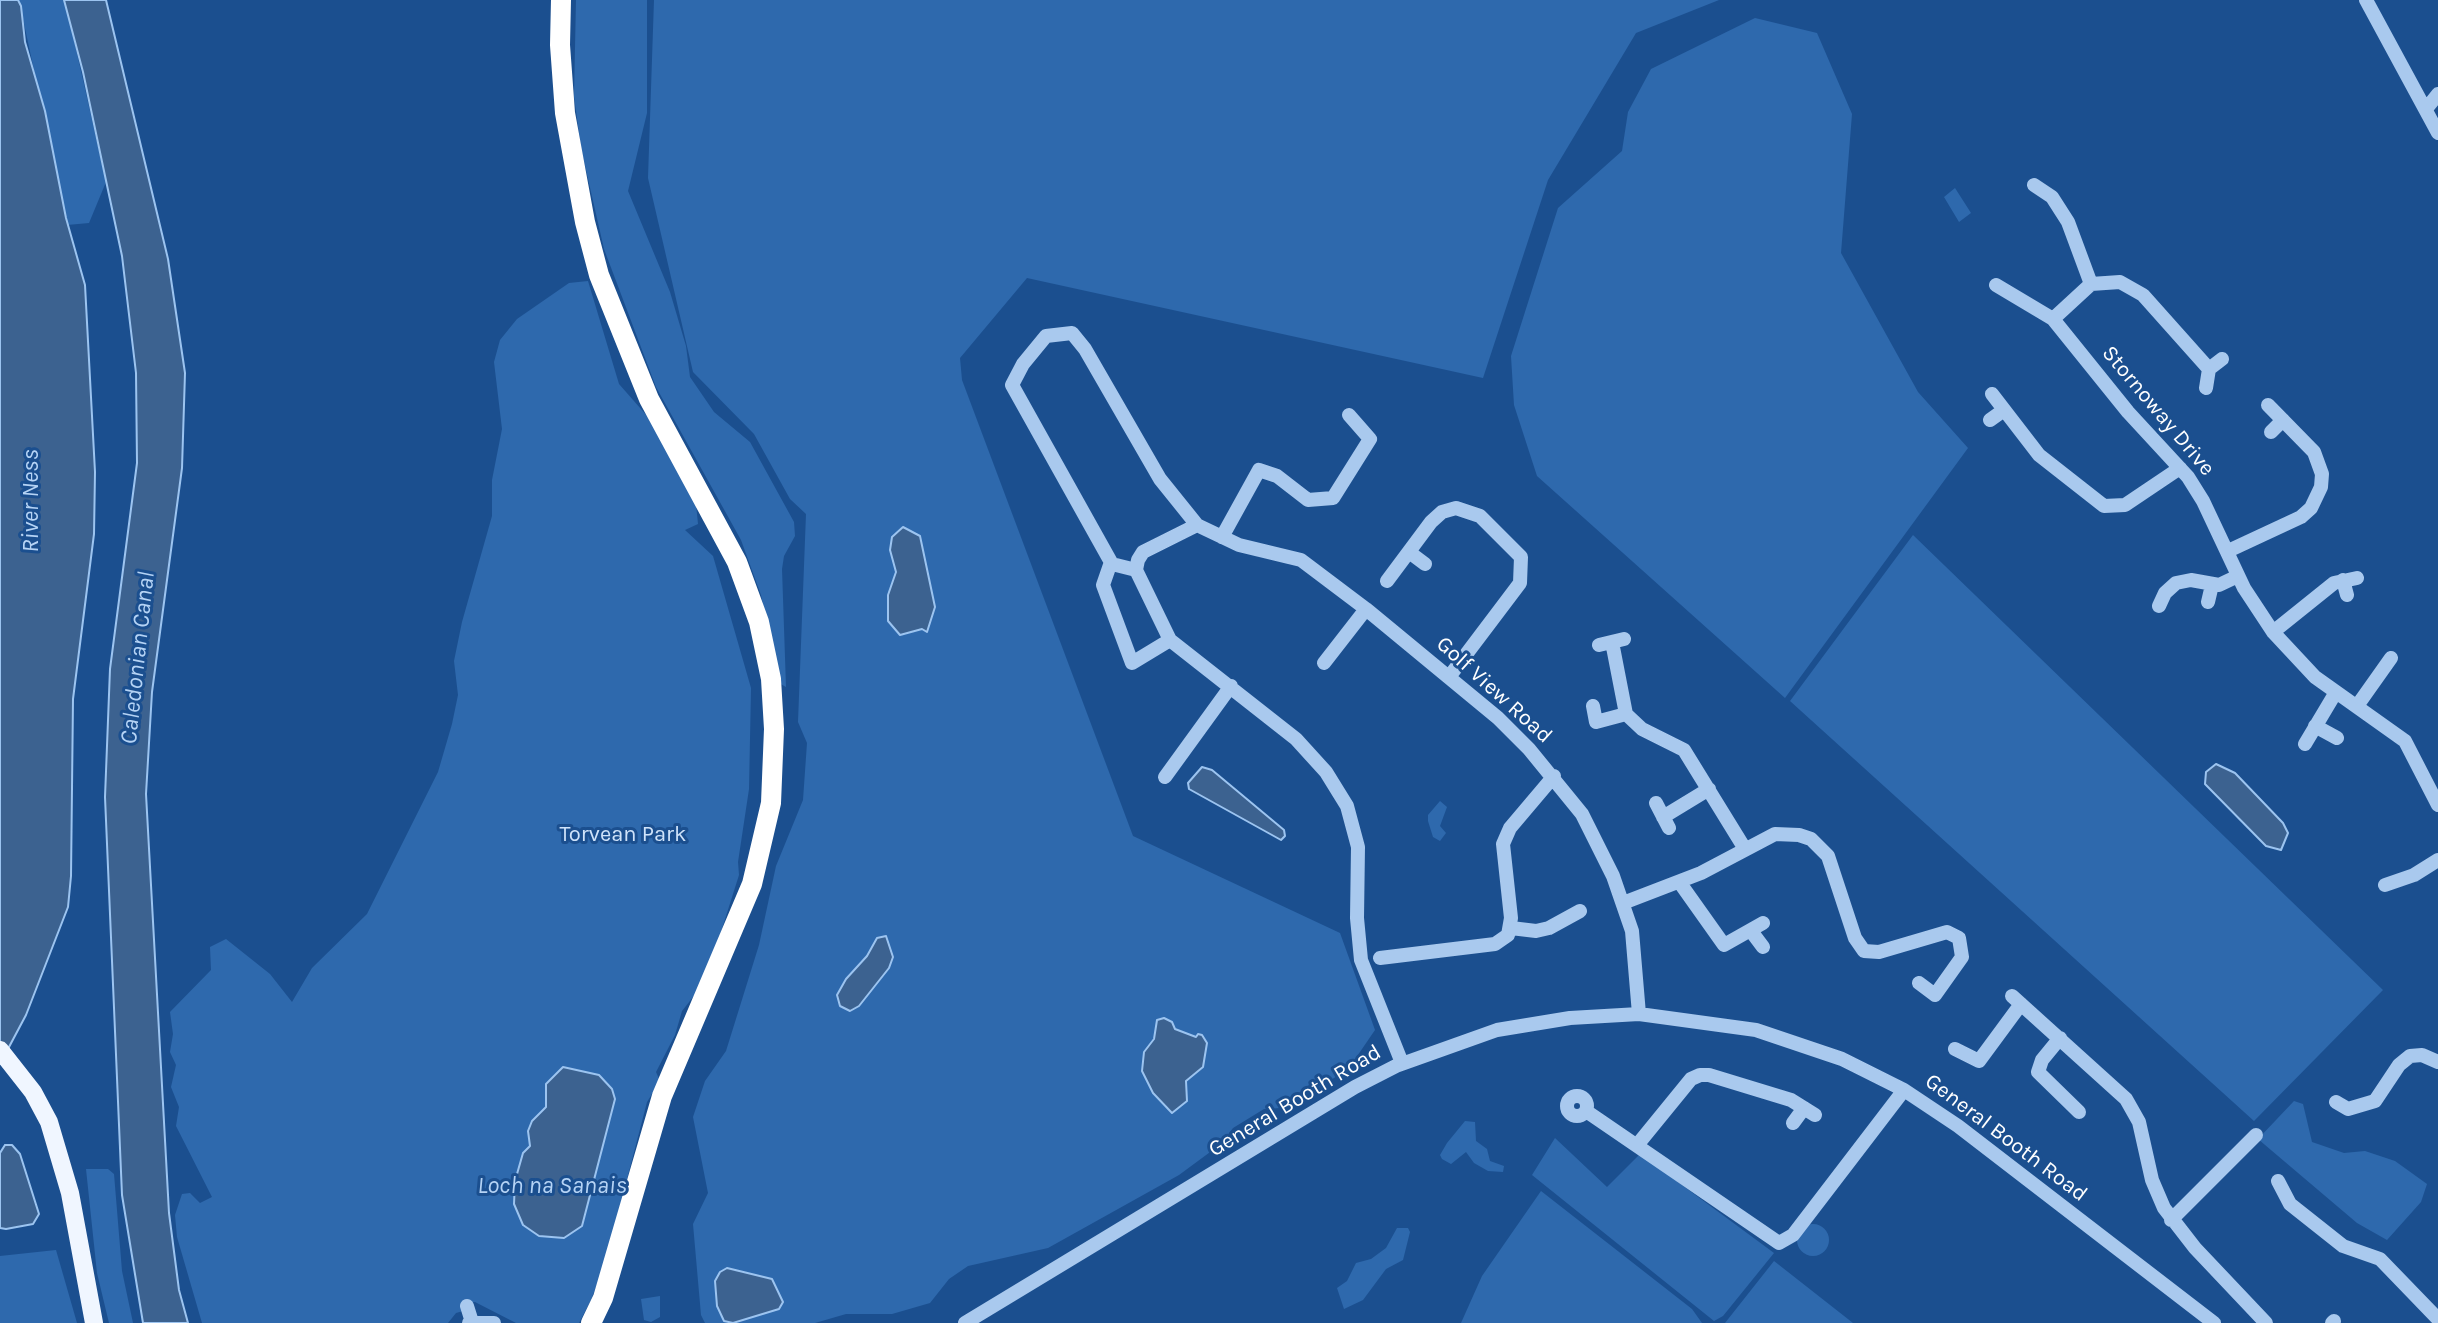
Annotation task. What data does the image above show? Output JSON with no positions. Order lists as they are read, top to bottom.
{
  "streets": {
    "street": ["Stornoway Drive", "Golf View Road", "General Booth Road"]
  },
  "crossings": [
    ["Golf View Road", "General Booth Road"]
  ],
  "water": ["River Ness", "Caledonian Canal", "Loch na Sanais"],
  "parks": ["Torvean Park"]
}
